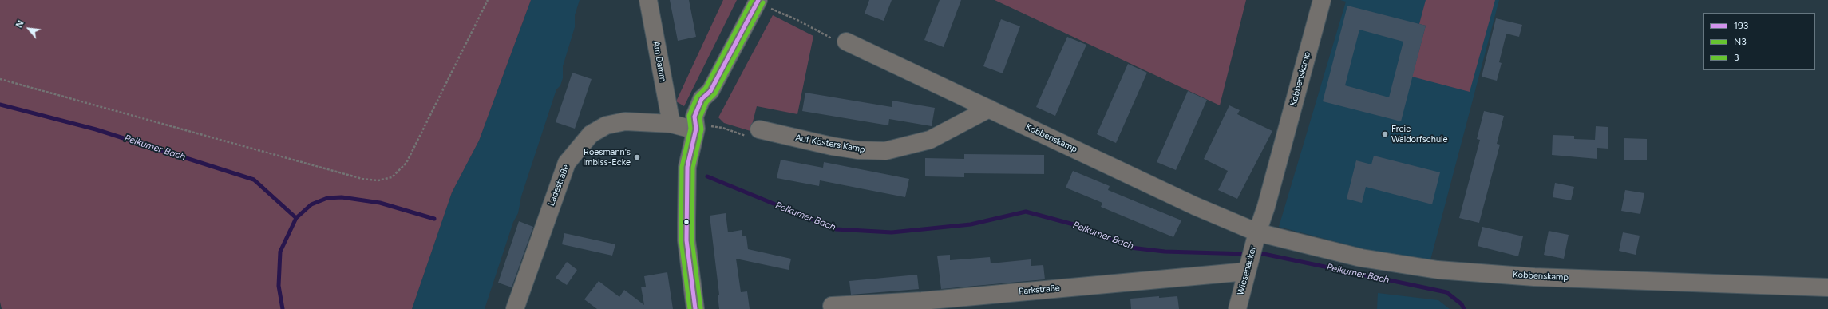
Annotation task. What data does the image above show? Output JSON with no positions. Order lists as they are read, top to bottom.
{
  "streets": {
    "street": [
      "Am Damm",
      "Kobbenskamp",
      "Auf Kösters Kamp",
      "Ladestraße",
      "Wiesenacker",
      "Parkstraße"
    ]
  },
  "crossings": [
    ["Am Damm", "Ladestraße"],
    ["Kobbenskamp", "Auf Kösters Kamp"],
    ["Kobbenskamp", "Wiesenacker"],
    ["Wiesenacker", "Parkstraße"]
  ],
  "water": ["Pelkumer Bach"],
  "places": ["Freie Waldorfschule", "Roesmann's Imbiss-Ecke"],
  "lines": ["transit line 193", "transit line 3", "transit line N3"],
  "legend": ["193", "N3", "3"],
  "north": "top left"
}
